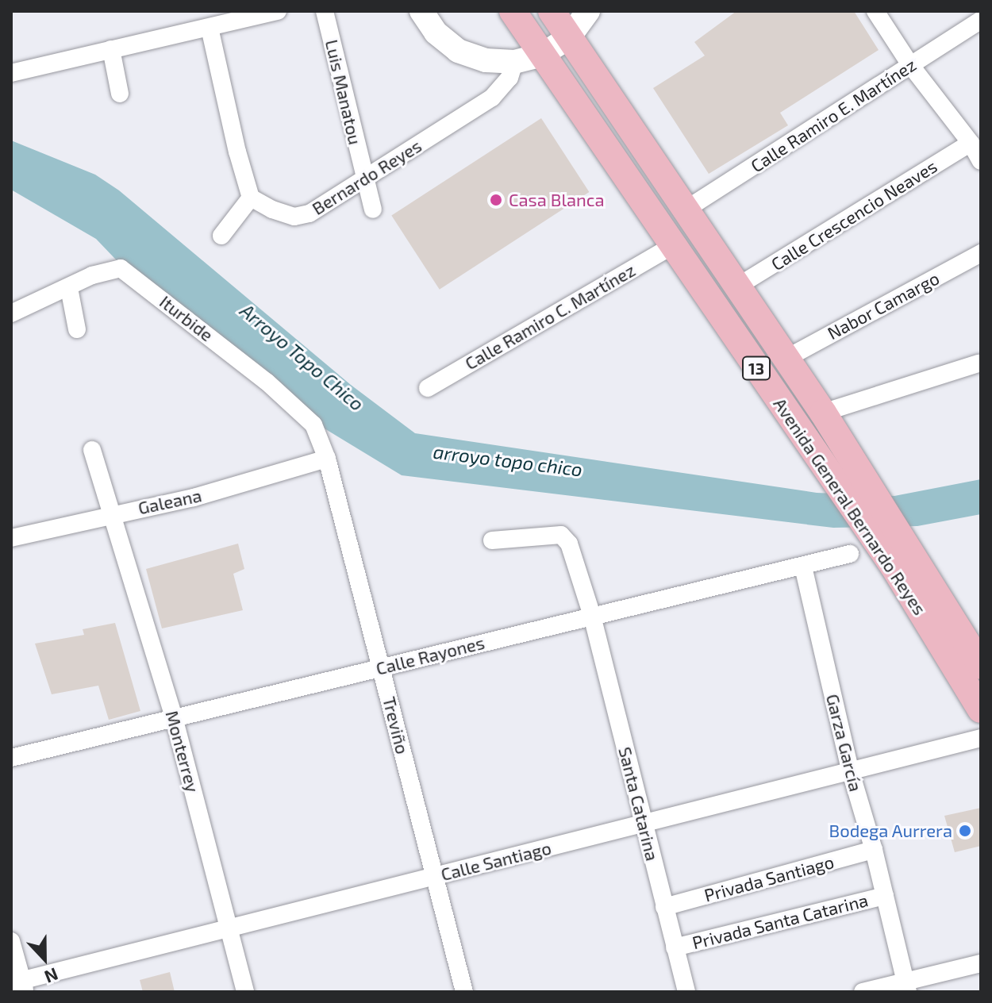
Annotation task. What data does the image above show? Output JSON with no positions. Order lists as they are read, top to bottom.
{
  "streets": {
    "main road": ["13", "Avenida General Bernardo Reyes"],
    "street": [
      "Luis Manatou",
      "Calle Ramiro E. Martínez",
      "Bernardo Reyes",
      "Calle Crescencio Neaves",
      "Nabor Camargo",
      "Calle Ramiro C. Martínez",
      "Iturbide",
      "Galeana",
      "Calle Rayones",
      "Treviño",
      "Garza García",
      "Monterrey",
      "Santa Catarina",
      "Calle Santiago",
      "Privada Santiago",
      "Privada Santa Catarina"
    ]
  },
  "crossings": [
    ["Luis Manatou", "Bernardo Reyes"],
    ["Calle Ramiro E. Martínez", "Avenida General Bernardo Reyes"],
    ["Calle Crescencio Neaves", "Avenida General Bernardo Reyes"],
    ["Nabor Camargo", "Avenida General Bernardo Reyes"],
    ["Calle Ramiro C. Martínez", "Avenida General Bernardo Reyes"],
    ["Iturbide", "Galeana"],
    ["Iturbide", "Treviño"],
    ["Galeana", "Treviño"],
    ["Galeana", "Monterrey"],
    ["Calle Rayones", "Treviño"],
    ["Calle Rayones", "Garza García"],
    ["Calle Rayones", "Monterrey"],
    ["Calle Rayones", "Santa Catarina"],
    ["Treviño", "Calle Santiago"],
    ["Garza García", "Calle Santiago"],
    ["Garza García", "Privada Santiago"],
    ["Garza García", "Privada Santa Catarina"],
    ["Monterrey", "Calle Santiago"],
    ["Santa Catarina", "Calle Santiago"],
    ["Santa Catarina", "Privada Santiago"],
    ["Santa Catarina", "Privada Santa Catarina"]
  ],
  "water": ["Arroyo Topo Chico", "arroyo topo chico"],
  "places": ["Casa Blanca", "Bodega Aurrera"],
  "north": "bottom"
}
